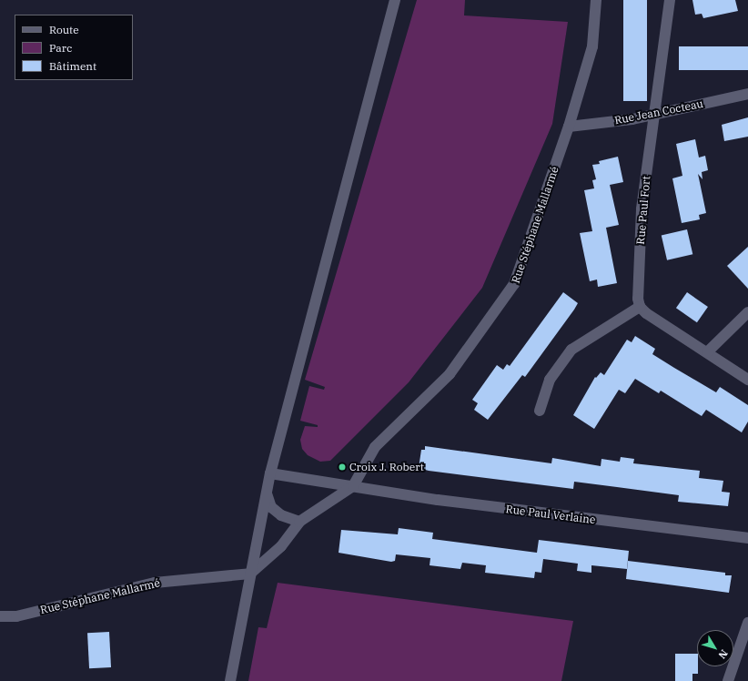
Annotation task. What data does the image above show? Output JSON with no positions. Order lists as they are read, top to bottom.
{
  "streets": {
    "street": [
      "Rue Jean Cocteau",
      "Rue Paul Fort",
      "Rue Stéphane Mallarmé",
      "Rue Paul Verlaine"
    ]
  },
  "crossings": [
    ["Rue Jean Cocteau", "Rue Paul Fort"],
    ["Rue Jean Cocteau", "Rue Stéphane Mallarmé"],
    ["Rue Stéphane Mallarmé", "Rue Paul Verlaine"]
  ],
  "places": ["Croix J. Robert"],
  "legend": ["Route", "Parc", "Bâtiment"],
  "north": "bottom right"
}
